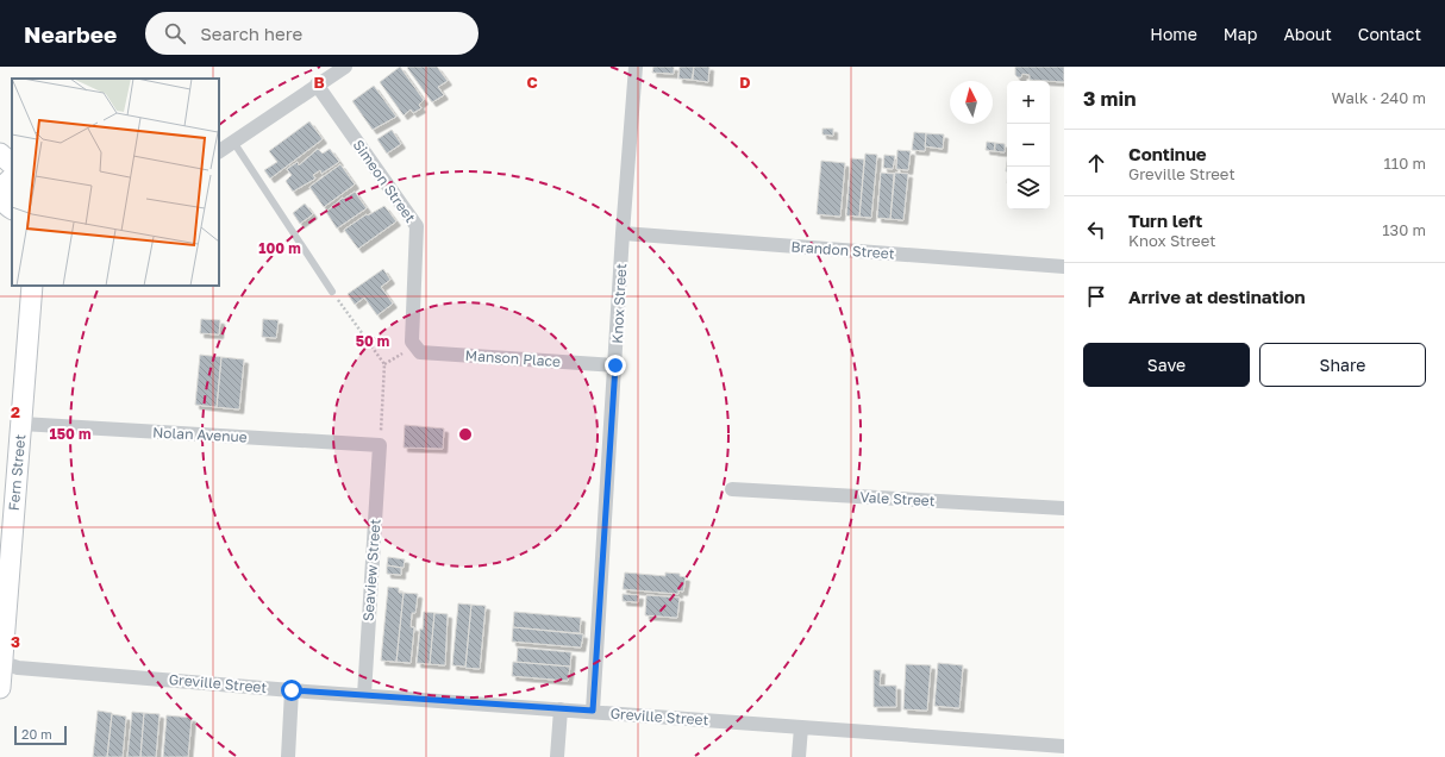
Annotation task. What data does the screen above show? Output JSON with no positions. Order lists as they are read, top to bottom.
{
  "streets": {
    "street": [
      "Simeon Street",
      "Brandon Street",
      "Knox Street",
      "Manson Place",
      "Nolan Avenue",
      "Fern Street",
      "Vale Street",
      "Seaview Street",
      "Greville Street"
    ]
  },
  "crossings": [
    ["Simeon Street", "Manson Place"],
    ["Brandon Street", "Knox Street"],
    ["Knox Street", "Manson Place"],
    ["Knox Street", "Greville Street"],
    ["Nolan Avenue", "Fern Street"],
    ["Nolan Avenue", "Seaview Street"],
    ["Fern Street", "Greville Street"],
    ["Seaview Street", "Greville Street"]
  ],
  "scale_bar": "20 m",
  "north": "top",
  "page": {
    "header": "Nearbee",
    "search": "Search here",
    "nav": [
      "Home",
      "Map",
      "About",
      "Contact"
    ],
    "heading": ["3 min", "Walk · 240 m"],
    "map_buttons": ["+", "−"],
    "list": [
      ["Continue", "Greville Street", "110 m"],
      ["Turn left", "Knox Street", "130 m"],
      "Arrive at destination"
    ],
    "buttons": ["Save", "Share"],
    "scale": "20 m"
  },
  "grid": {
    "columns": ["B", "C", "D"],
    "rows": ["2", "3"]
  },
  "rings": ["100 m", "50 m", "150 m"]
}
